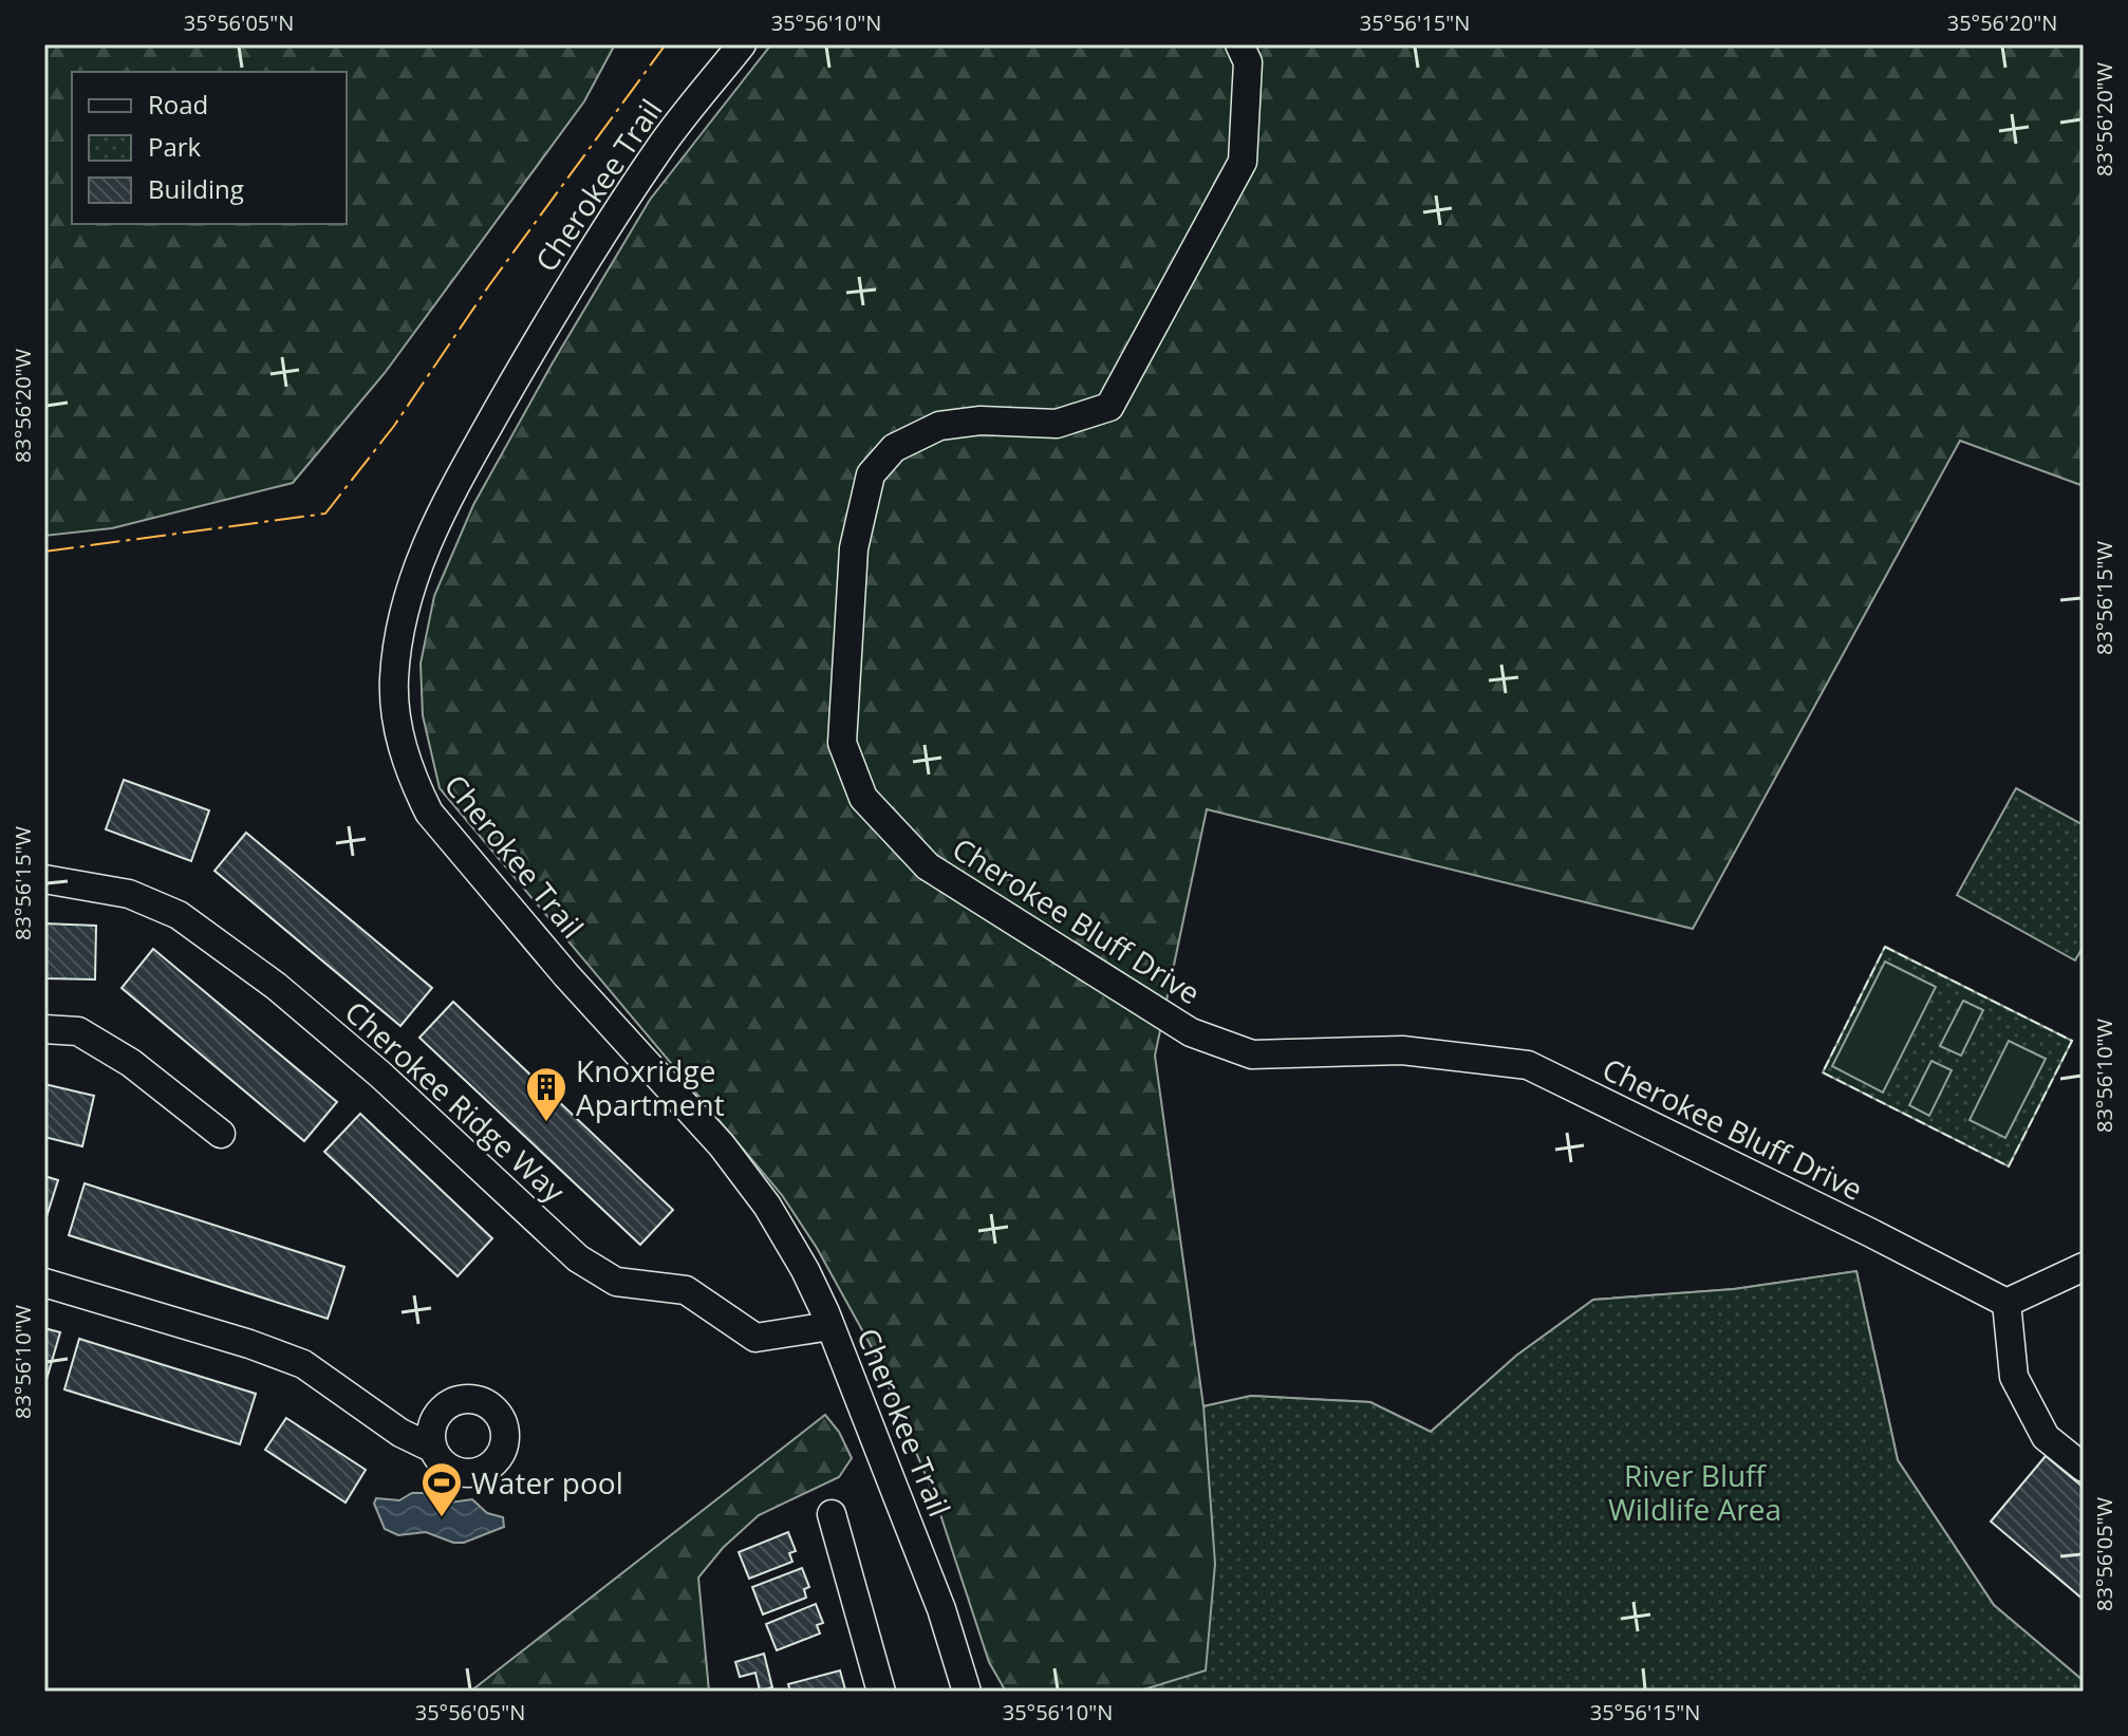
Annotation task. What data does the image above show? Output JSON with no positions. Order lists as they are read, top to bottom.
{
  "streets": {
    "street": ["Cherokee Trail", "Cherokee Bluff Drive", "Cherokee Ridge Way"]
  },
  "crossings": [
    ["Cherokee Trail", "Cherokee Ridge Way"]
  ],
  "parks": ["River Bluff Wildlife Area"],
  "places": {
    "building": ["Knoxridge Apartment"],
    "sports": ["Water pool"]
  },
  "legend": ["Road", "Park", "Building"],
  "coordinates": [
    "35°56'05\"N",
    "35°56'10\"N",
    "35°56'15\"N",
    "35°56'20\"N",
    "83°56'20\"W",
    "83°56'15\"W",
    "83°56'10\"W",
    "83°56'05\"W"
  ]
}
